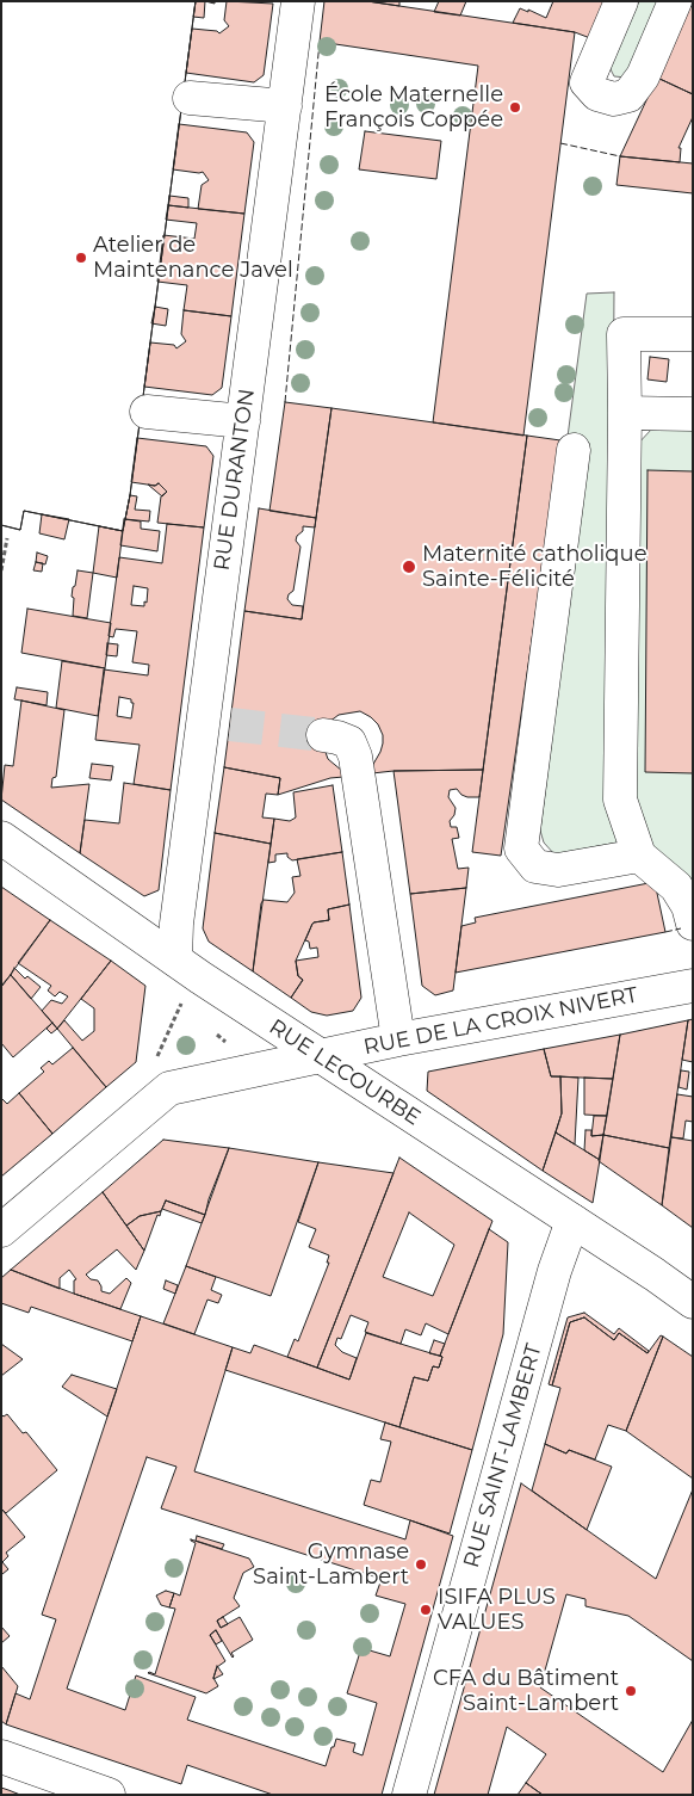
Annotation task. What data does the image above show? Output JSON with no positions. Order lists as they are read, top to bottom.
{
  "streets": {
    "street": [
      "RUE DURANTON",
      "RUE DE LA CROIX NIVERT",
      "RUE LECOURBE",
      "RUE SAINT-LAMBERT"
    ]
  },
  "crossings": [
    ["RUE DURANTON", "RUE LECOURBE"],
    ["RUE DE LA CROIX NIVERT", "RUE LECOURBE"],
    ["RUE LECOURBE", "RUE SAINT-LAMBERT"]
  ],
  "places": [
    "École Maternelle François Coppée",
    "Atelier de Maintenance Javel",
    "Maternité catholique Sainte-Félicité",
    "Gymnase Saint-Lambert",
    "ISIFA PLUS VALUES",
    "CFA du Bâtiment Saint-Lambert"
  ]
}
